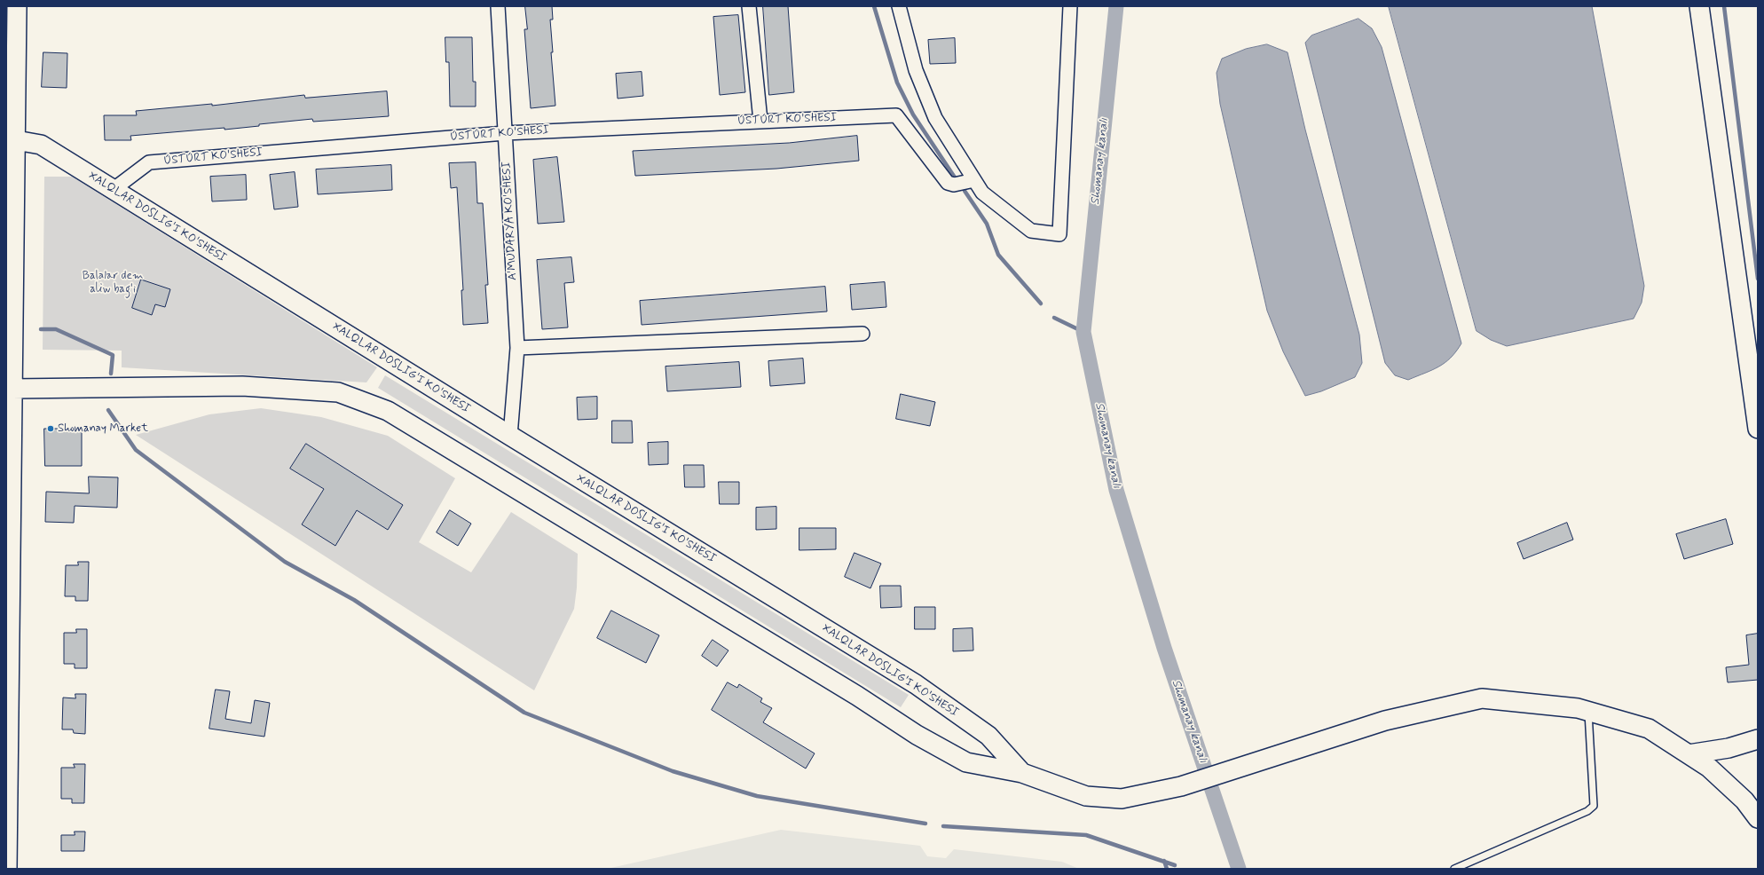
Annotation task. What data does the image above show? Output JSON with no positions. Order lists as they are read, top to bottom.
{
  "streets": {
    "main road": ["XALQLAR DOSLIG'I KO'SHESI"],
    "street": ["ÚSTÚRT KO'SHESI", "A'MUDARYA KO'SHESI"]
  },
  "crossings": [
    ["ÚSTÚRT KO'SHESI", "XALQLAR DOSLIG'I KO'SHESI"],
    ["ÚSTÚRT KO'SHESI", "A'MUDARYA KO'SHESI"],
    ["XALQLAR DOSLIG'I KO'SHESI", "A'MUDARYA KO'SHESI"]
  ],
  "water": ["Shomanay kanalı"],
  "parks": ["Balalar dem aliw bag'i"],
  "places": ["Shomanay Market"]
}
